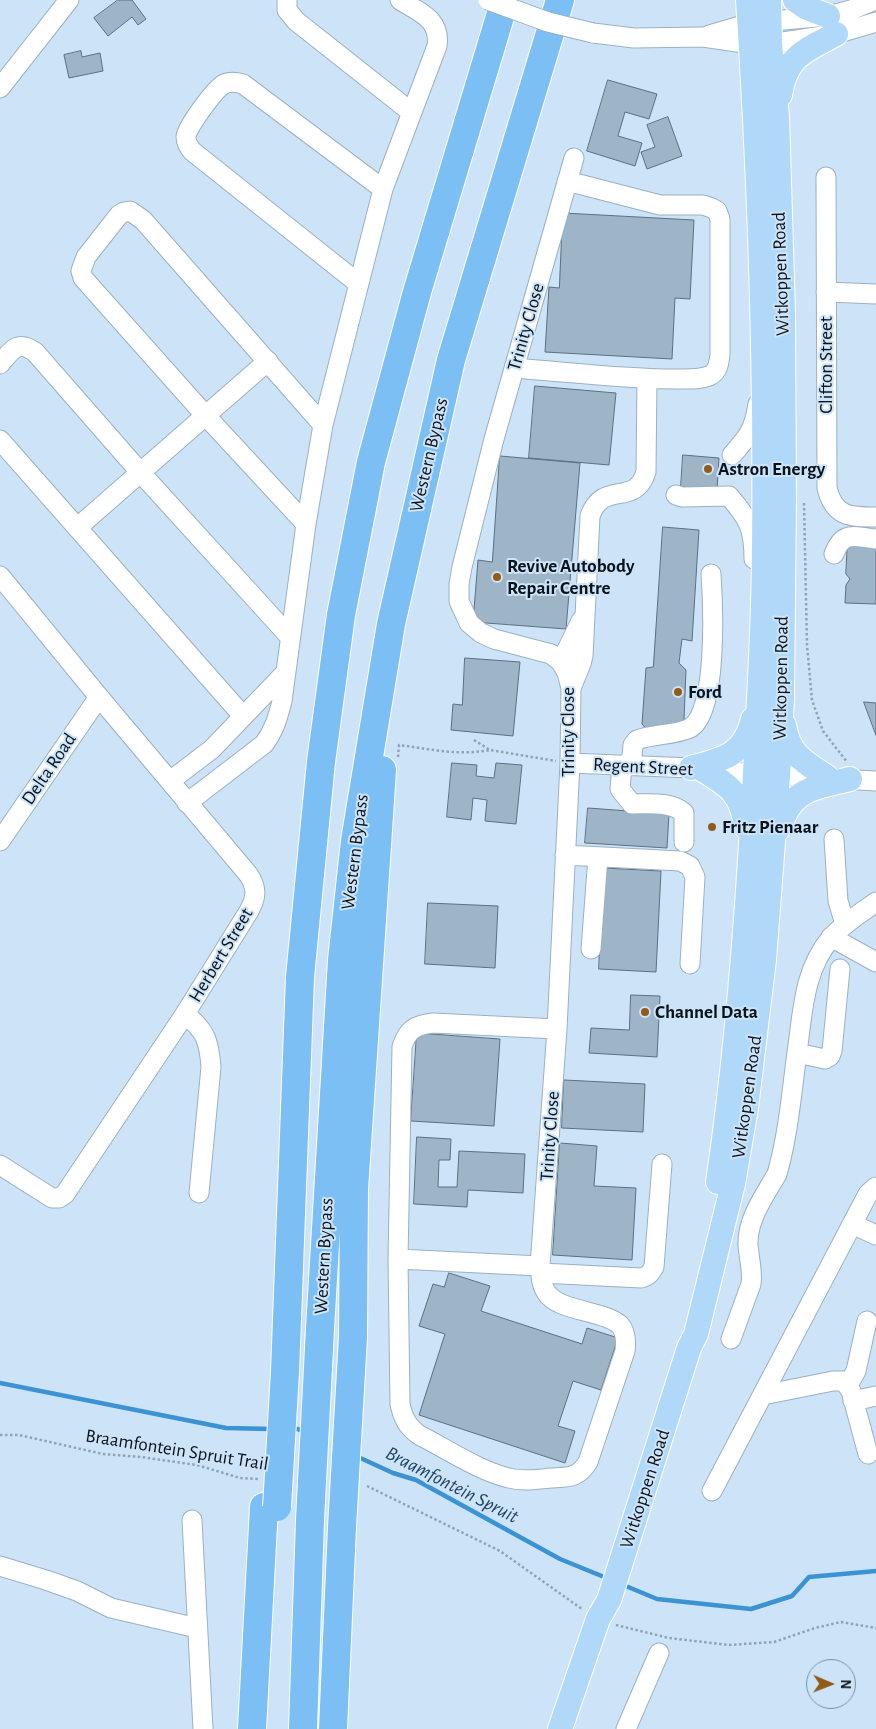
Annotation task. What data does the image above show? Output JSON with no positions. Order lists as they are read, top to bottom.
{
  "streets": {
    "highway": ["Western Bypass"],
    "main road": ["Witkoppen Road"],
    "street": [
      "Trinity Close",
      "Clifton Street",
      "Regent Street",
      "Delta Road",
      "Herbert Street"
    ],
    "path": ["Braamfontein Spruit Trail"]
  },
  "crossings": [
    ["Witkoppen Road", "Regent Street"],
    ["Trinity Close", "Regent Street"],
    ["Delta Road", "Herbert Street"]
  ],
  "water": ["Braamfontein Spruit"],
  "places": [
    "Astron Energy",
    "Revive Autobody Repair Centre",
    "Ford",
    "Fritz Pienaar",
    "Channel Data"
  ],
  "north": "right"
}
